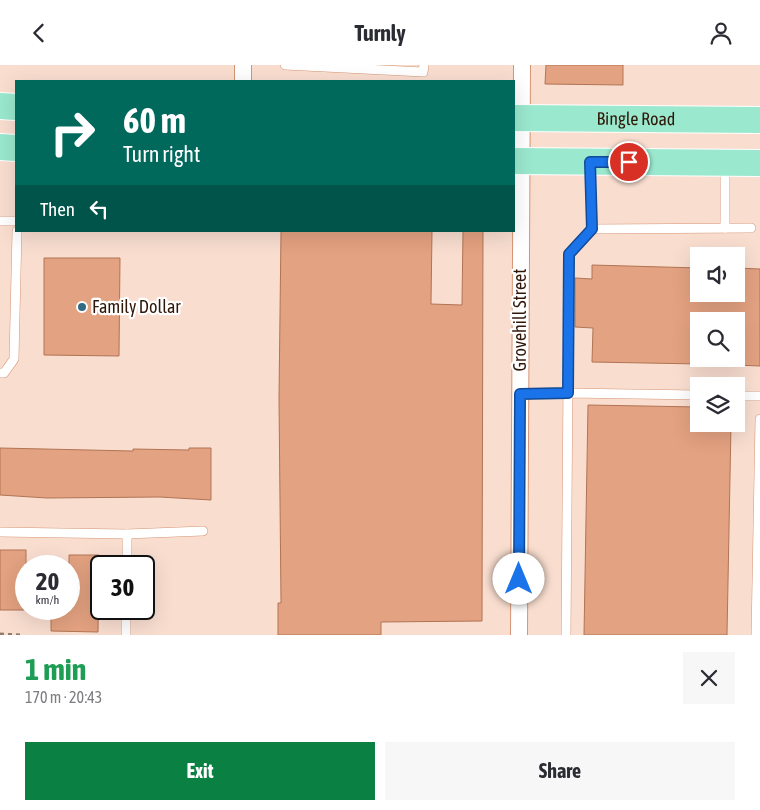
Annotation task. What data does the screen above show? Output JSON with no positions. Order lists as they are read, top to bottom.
{
  "streets": {
    "main road": ["Bingle Road"],
    "street": ["Grovehill Street"]
  },
  "crossings": [
    ["Bingle Road", "Grovehill Street"]
  ],
  "places": ["Family Dollar"],
  "page": {
    "header": "Turnly",
    "turn": ["60 m", "Turn right"],
    "then": "Then",
    "speed": "20 km/h",
    "limit": "30",
    "heading": ["1 min", "170 m · 20:43"],
    "buttons": ["Exit", "Share"]
  }
}
